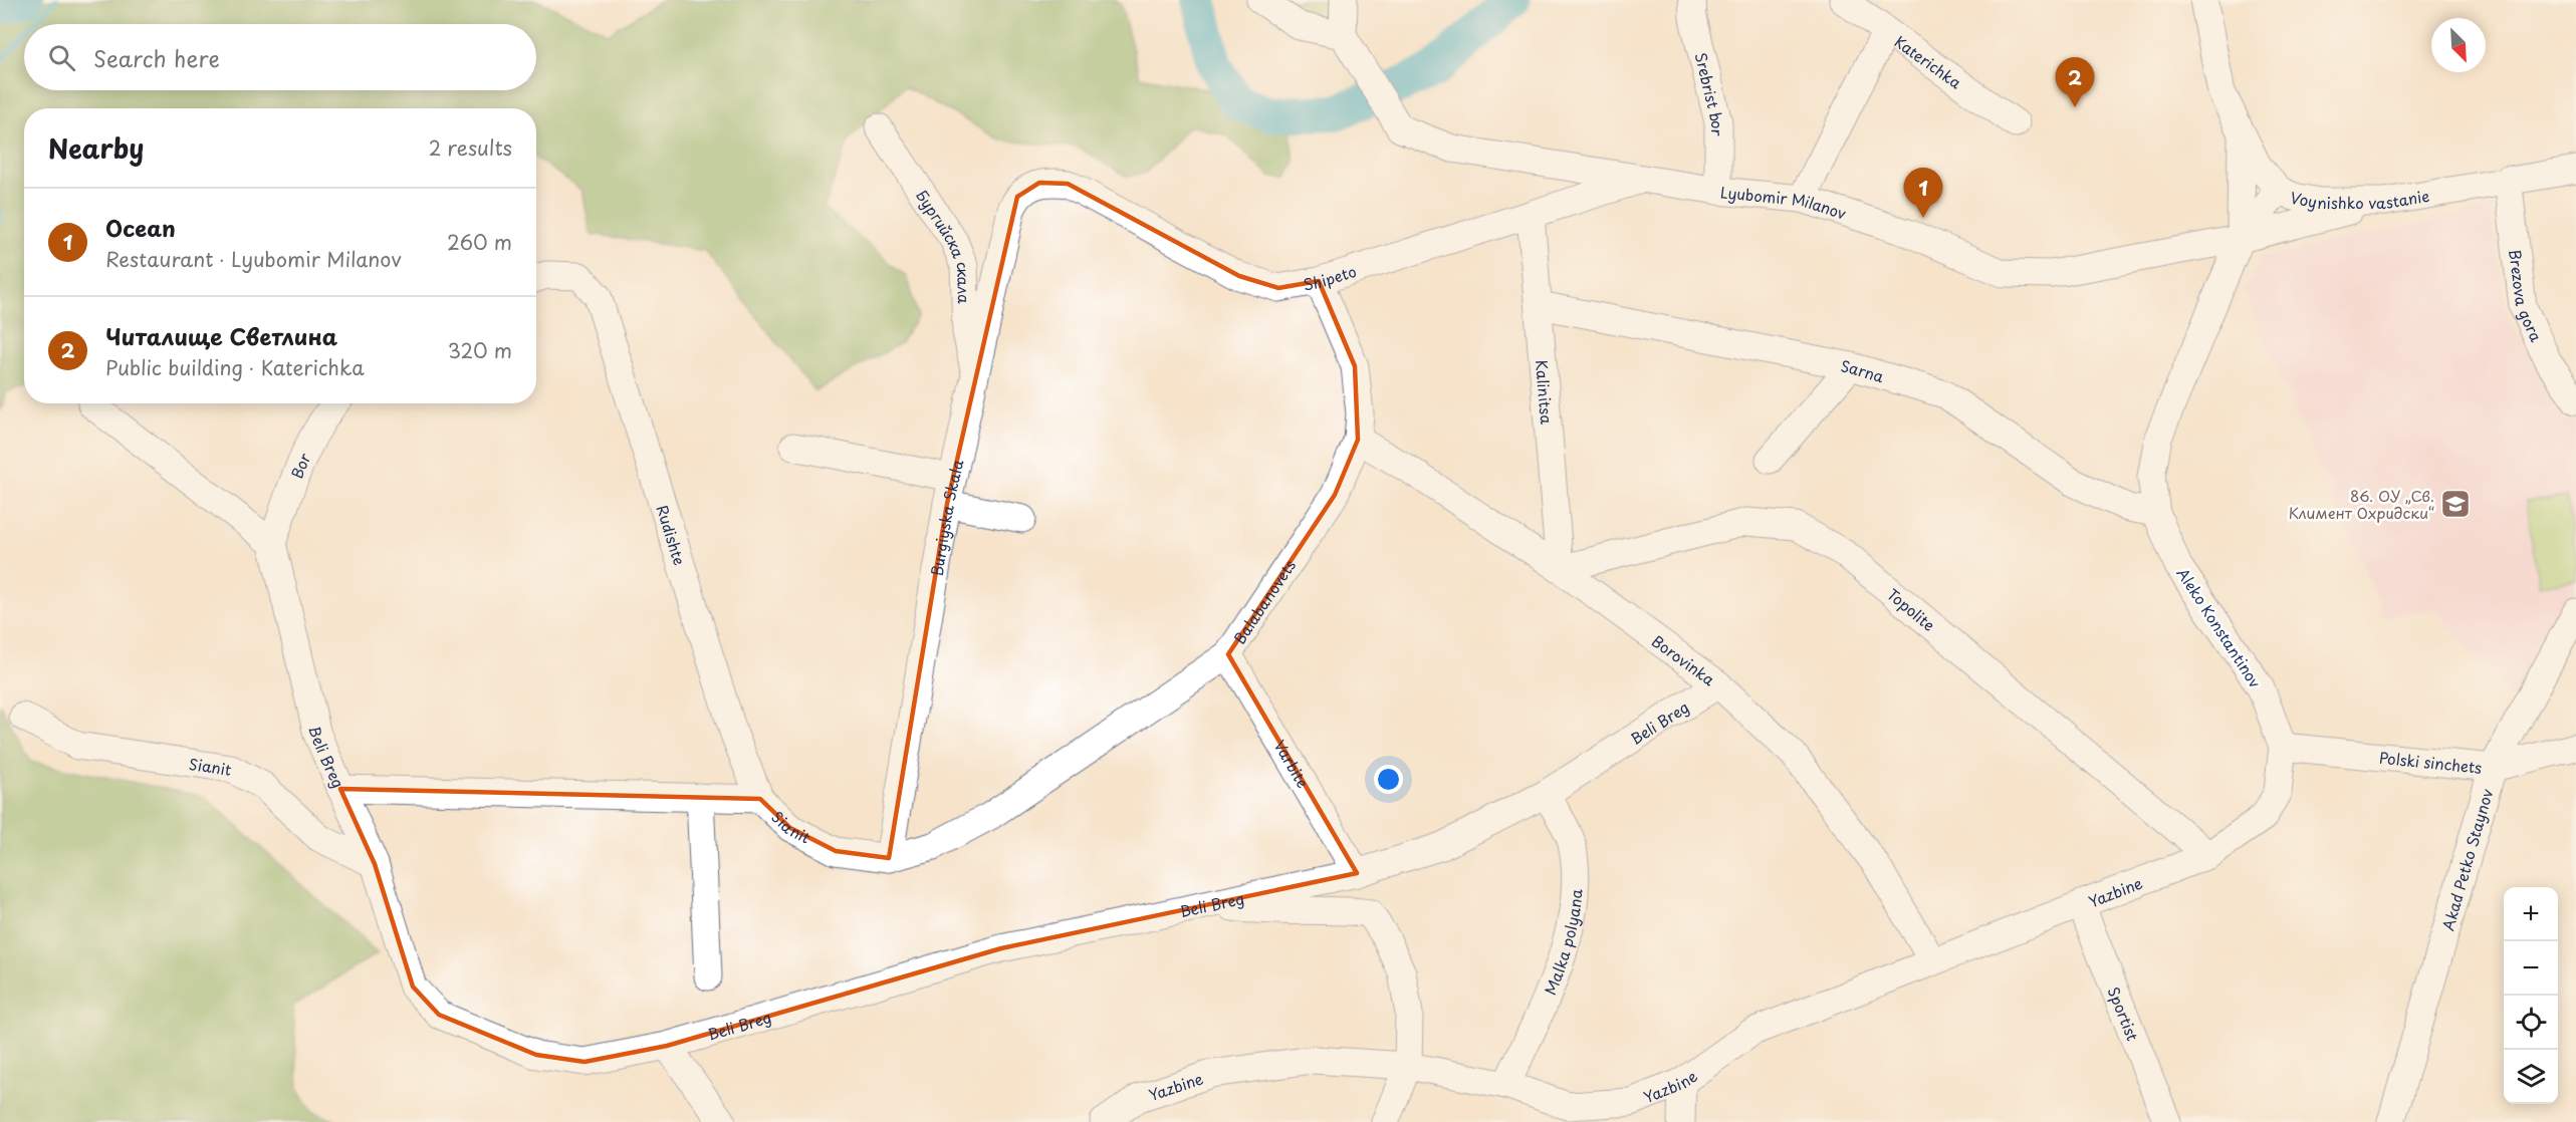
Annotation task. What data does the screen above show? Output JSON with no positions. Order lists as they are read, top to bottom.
{
  "streets": {
    "street": [
      "Katerichka",
      "Srebrist bor",
      "Voynishko vastanie",
      "Lyubomir Milanov",
      "Бургийска скала",
      "Shipeto",
      "Brezova gora",
      "Sarna",
      "Kalinitsa",
      "Bor",
      "Burgiyska Skala",
      "Rudishte",
      "Balabanovets",
      "Topolite",
      "Aleko Konstantinov",
      "Borovinka",
      "Beli Breg",
      "Polski sinchets",
      "Varbite",
      "Sianit",
      "Akad Petko Staynov",
      "Yazbine",
      "Malka polyana",
      "Sportist"
    ]
  },
  "crossings": [
    ["Srebrist bor", "Lyubomir Milanov"],
    ["Voynishko vastanie", "Lyubomir Milanov"],
    ["Voynishko vastanie", "Brezova gora"],
    ["Lyubomir Milanov", "Shipeto"],
    ["Lyubomir Milanov", "Aleko Konstantinov"],
    ["Бургийска скала", "Burgiyska Skala"],
    ["Shipeto", "Kalinitsa"],
    ["Shipeto", "Burgiyska Skala"],
    ["Shipeto", "Balabanovets"],
    ["Sarna", "Kalinitsa"],
    ["Sarna", "Aleko Konstantinov"],
    ["Kalinitsa", "Topolite"],
    ["Kalinitsa", "Borovinka"],
    ["Bor", "Beli Breg"],
    ["Burgiyska Skala", "Balabanovets"],
    ["Burgiyska Skala", "Sianit"],
    ["Rudishte", "Sianit"],
    ["Balabanovets", "Borovinka"],
    ["Balabanovets", "Varbite"],
    ["Balabanovets", "Sianit"],
    ["Topolite", "Aleko Konstantinov"],
    ["Topolite", "Borovinka"],
    ["Topolite", "Yazbine"],
    ["Aleko Konstantinov", "Polski sinchets"],
    ["Aleko Konstantinov", "Yazbine"],
    ["Borovinka", "Beli Breg"],
    ["Borovinka", "Yazbine"],
    ["Beli Breg", "Varbite"],
    ["Beli Breg", "Sianit"],
    ["Beli Breg", "Malka polyana"],
    ["Polski sinchets", "Akad Petko Staynov"],
    ["Yazbine", "Malka polyana"],
    ["Yazbine", "Sportist"]
  ],
  "places": {
    "school or university": ["86. ОУ „Св. Климент Охридски“"]
  },
  "north": "bottom right",
  "page": {
    "search": "Search here",
    "pins": ["2", "1"],
    "heading": ["Nearby", "2 results"],
    "list": [
      {
        "mark": "1",
        "name": "Ocean",
        "note": "Restaurant · Lyubomir Milanov",
        "value": "260 m"
      },
      {
        "mark": "2",
        "name": "Читалище Светлина",
        "note": "Public building · Katerichka",
        "value": "320 m"
      }
    ],
    "map_buttons": ["+", "−"]
  }
}
